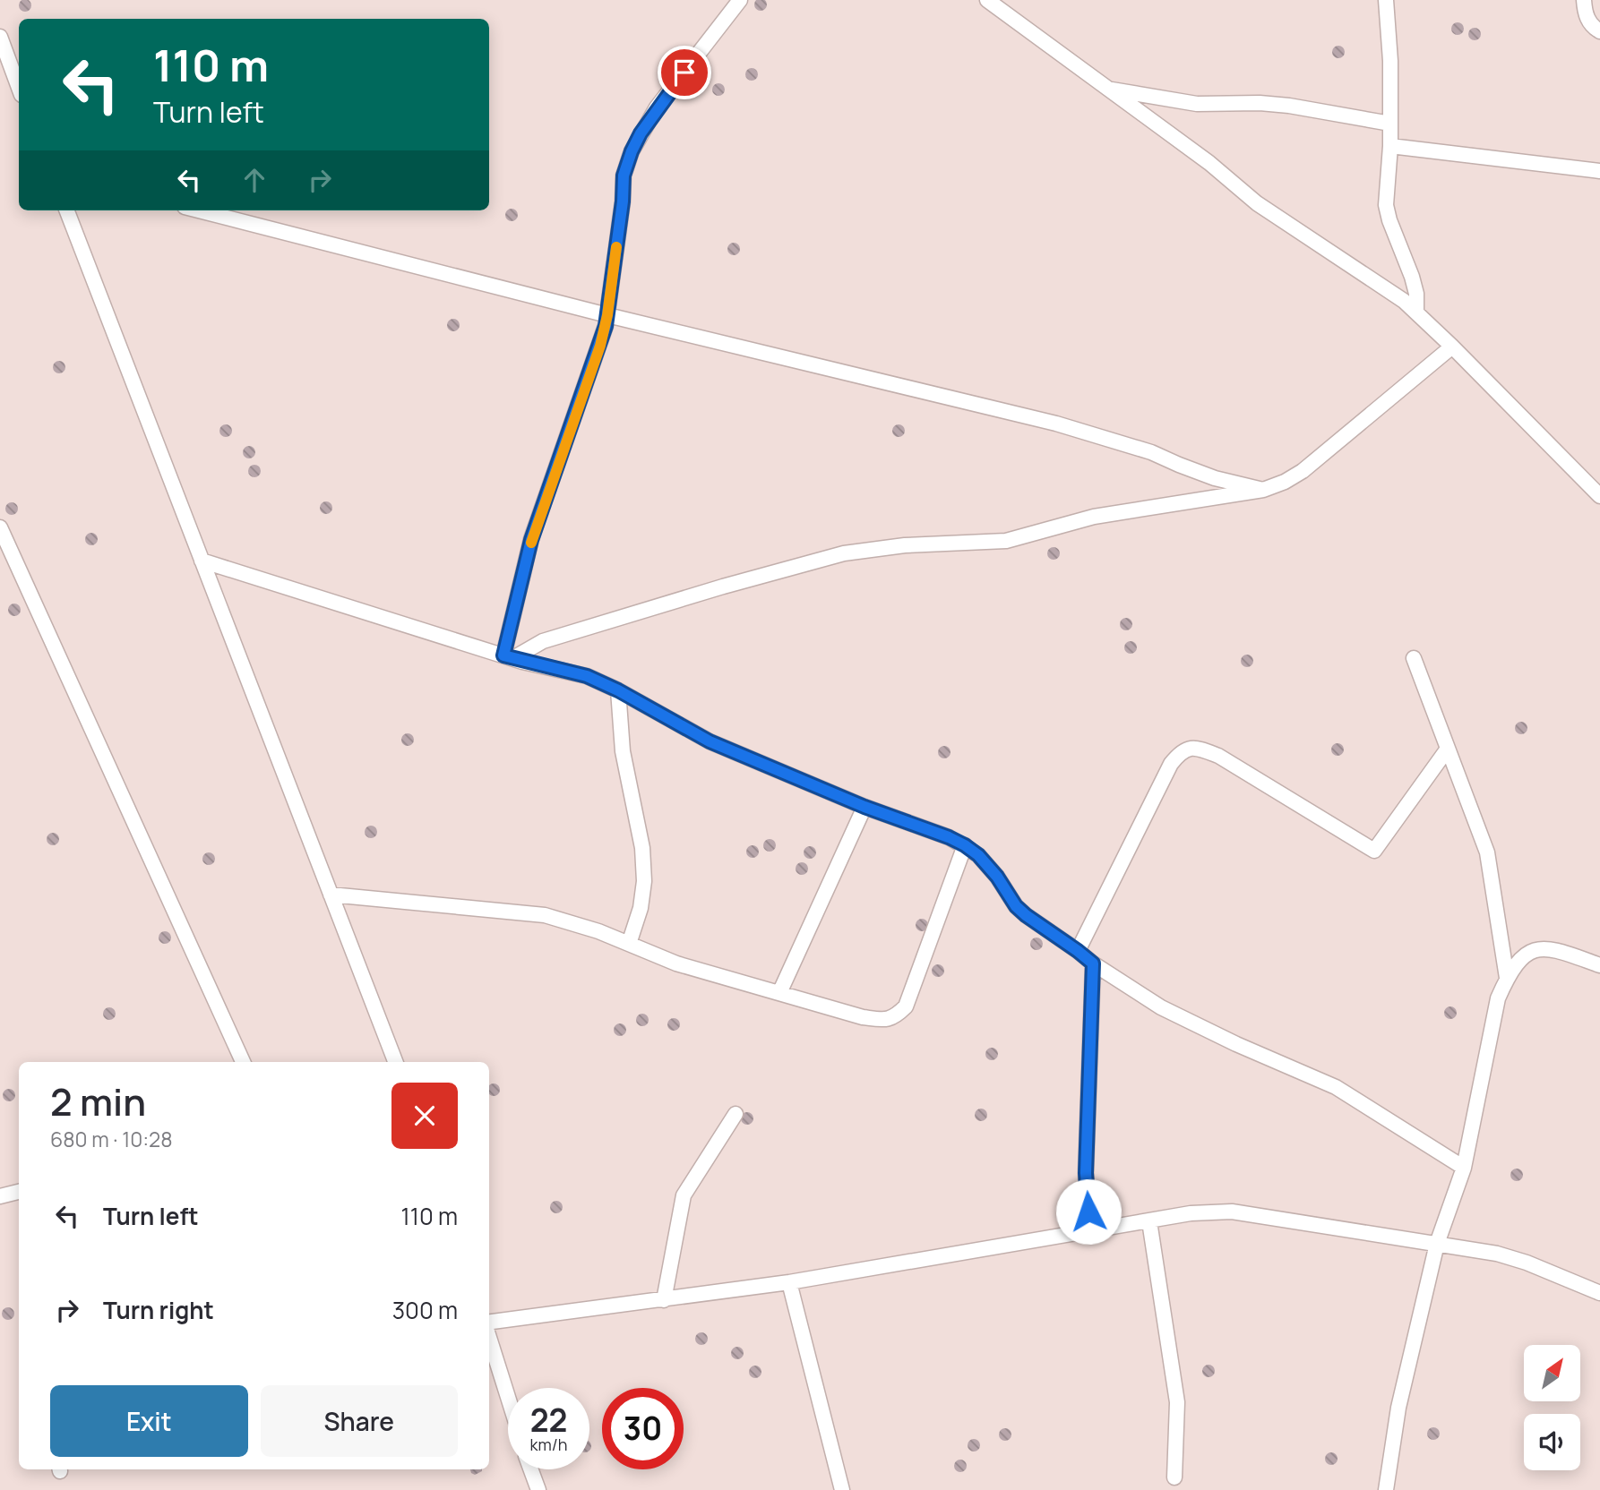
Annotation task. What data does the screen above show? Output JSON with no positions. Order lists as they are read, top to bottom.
{
  "north": "top right",
  "page": {
    "turn": ["110 m", "Turn left"],
    "heading": ["2 min", "680 m · 10:28"],
    "list": [
      {
        "name": "Turn left",
        "value": "110 m"
      },
      {
        "name": "Turn right",
        "value": "300 m"
      }
    ],
    "buttons": ["Exit", "Share"],
    "speed": "22 km/h",
    "limit": "30"
  }
}
